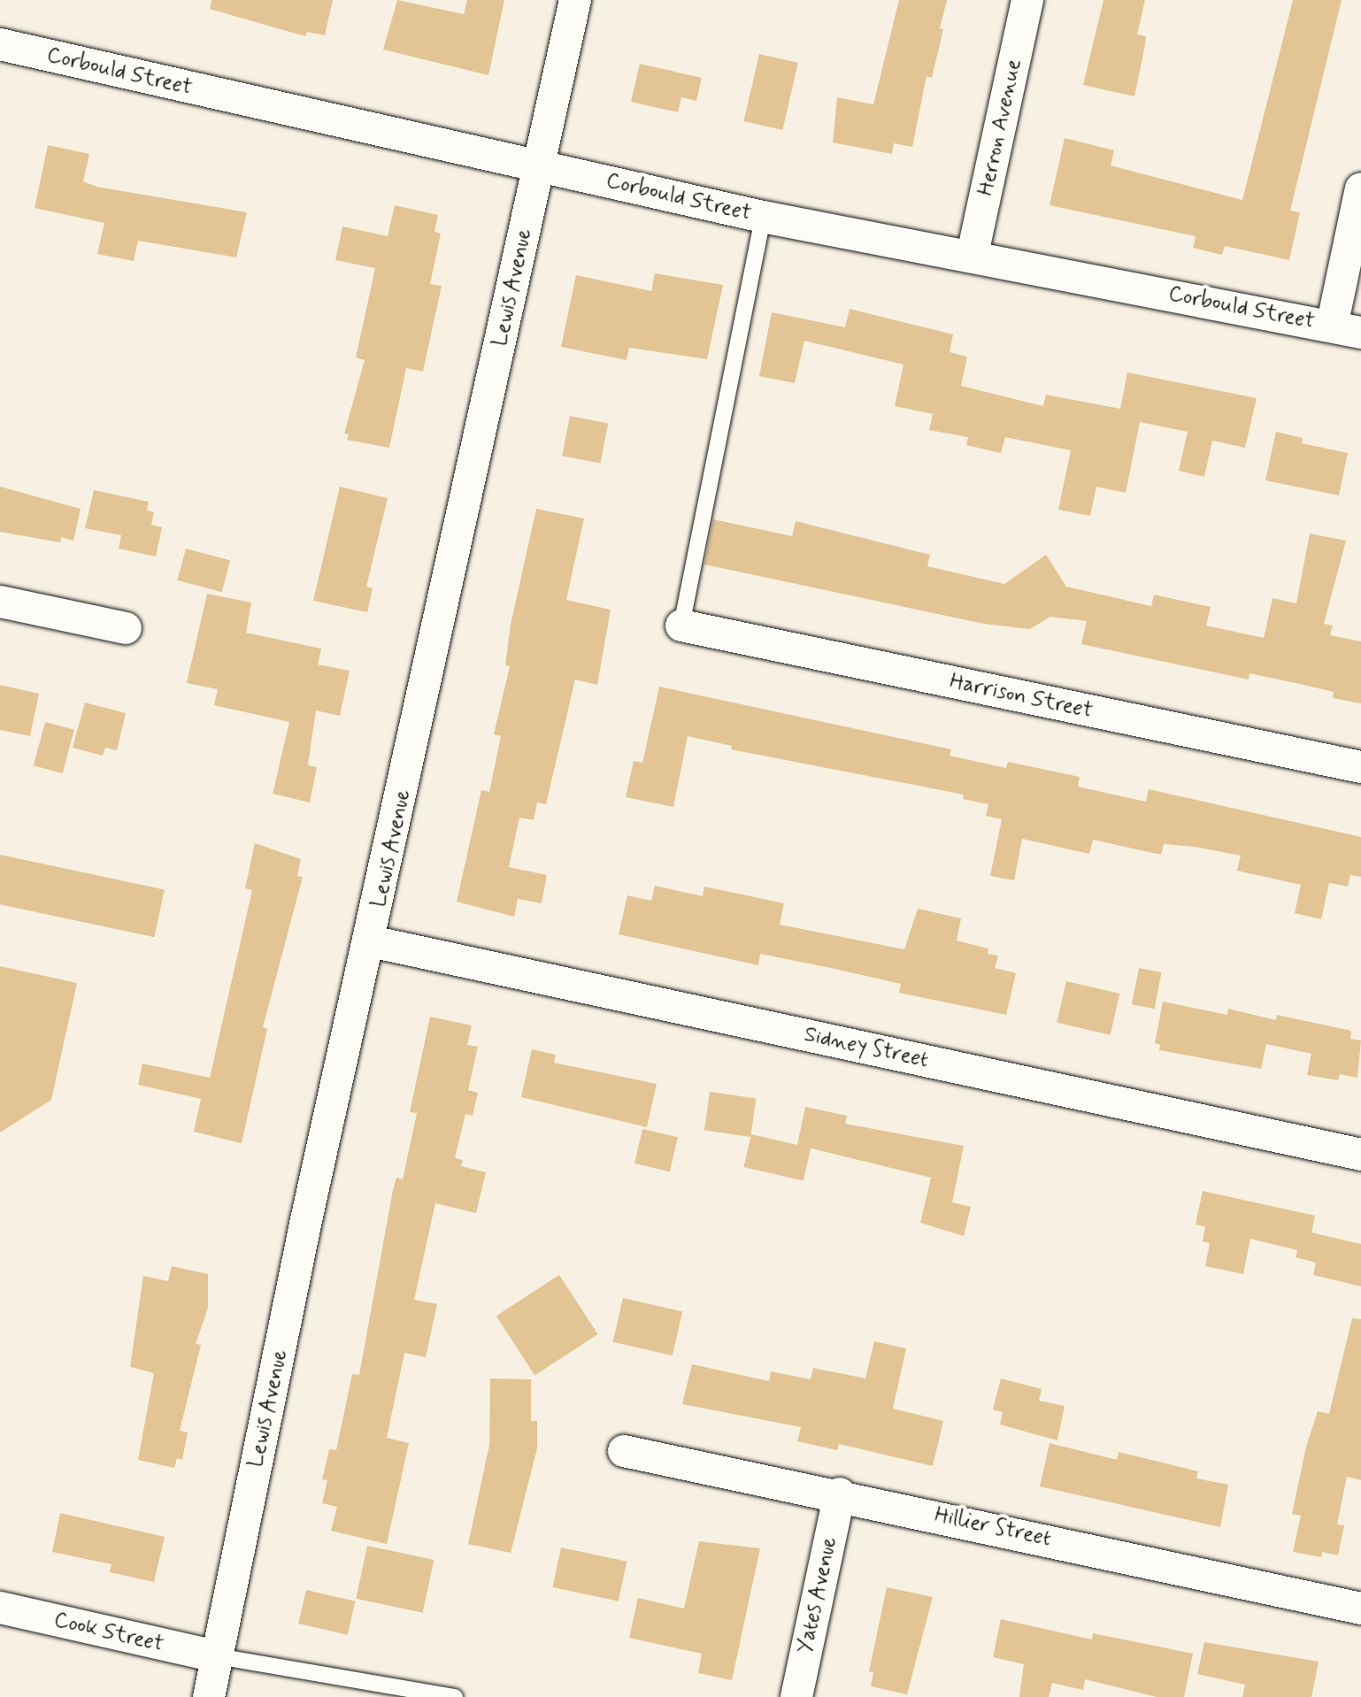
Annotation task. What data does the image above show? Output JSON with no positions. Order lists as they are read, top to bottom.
{
  "streets": {
    "street": [
      "Corbould Street",
      "Herron Avenue",
      "Lewis Avenue",
      "Harrison Street",
      "Sidney Street",
      "Hillier Street",
      "Yates Avenue",
      "Cook Street"
    ]
  },
  "crossings": [
    ["Corbould Street", "Herron Avenue"],
    ["Corbould Street", "Lewis Avenue"],
    ["Lewis Avenue", "Sidney Street"],
    ["Lewis Avenue", "Cook Street"],
    ["Hillier Street", "Yates Avenue"]
  ]
}
